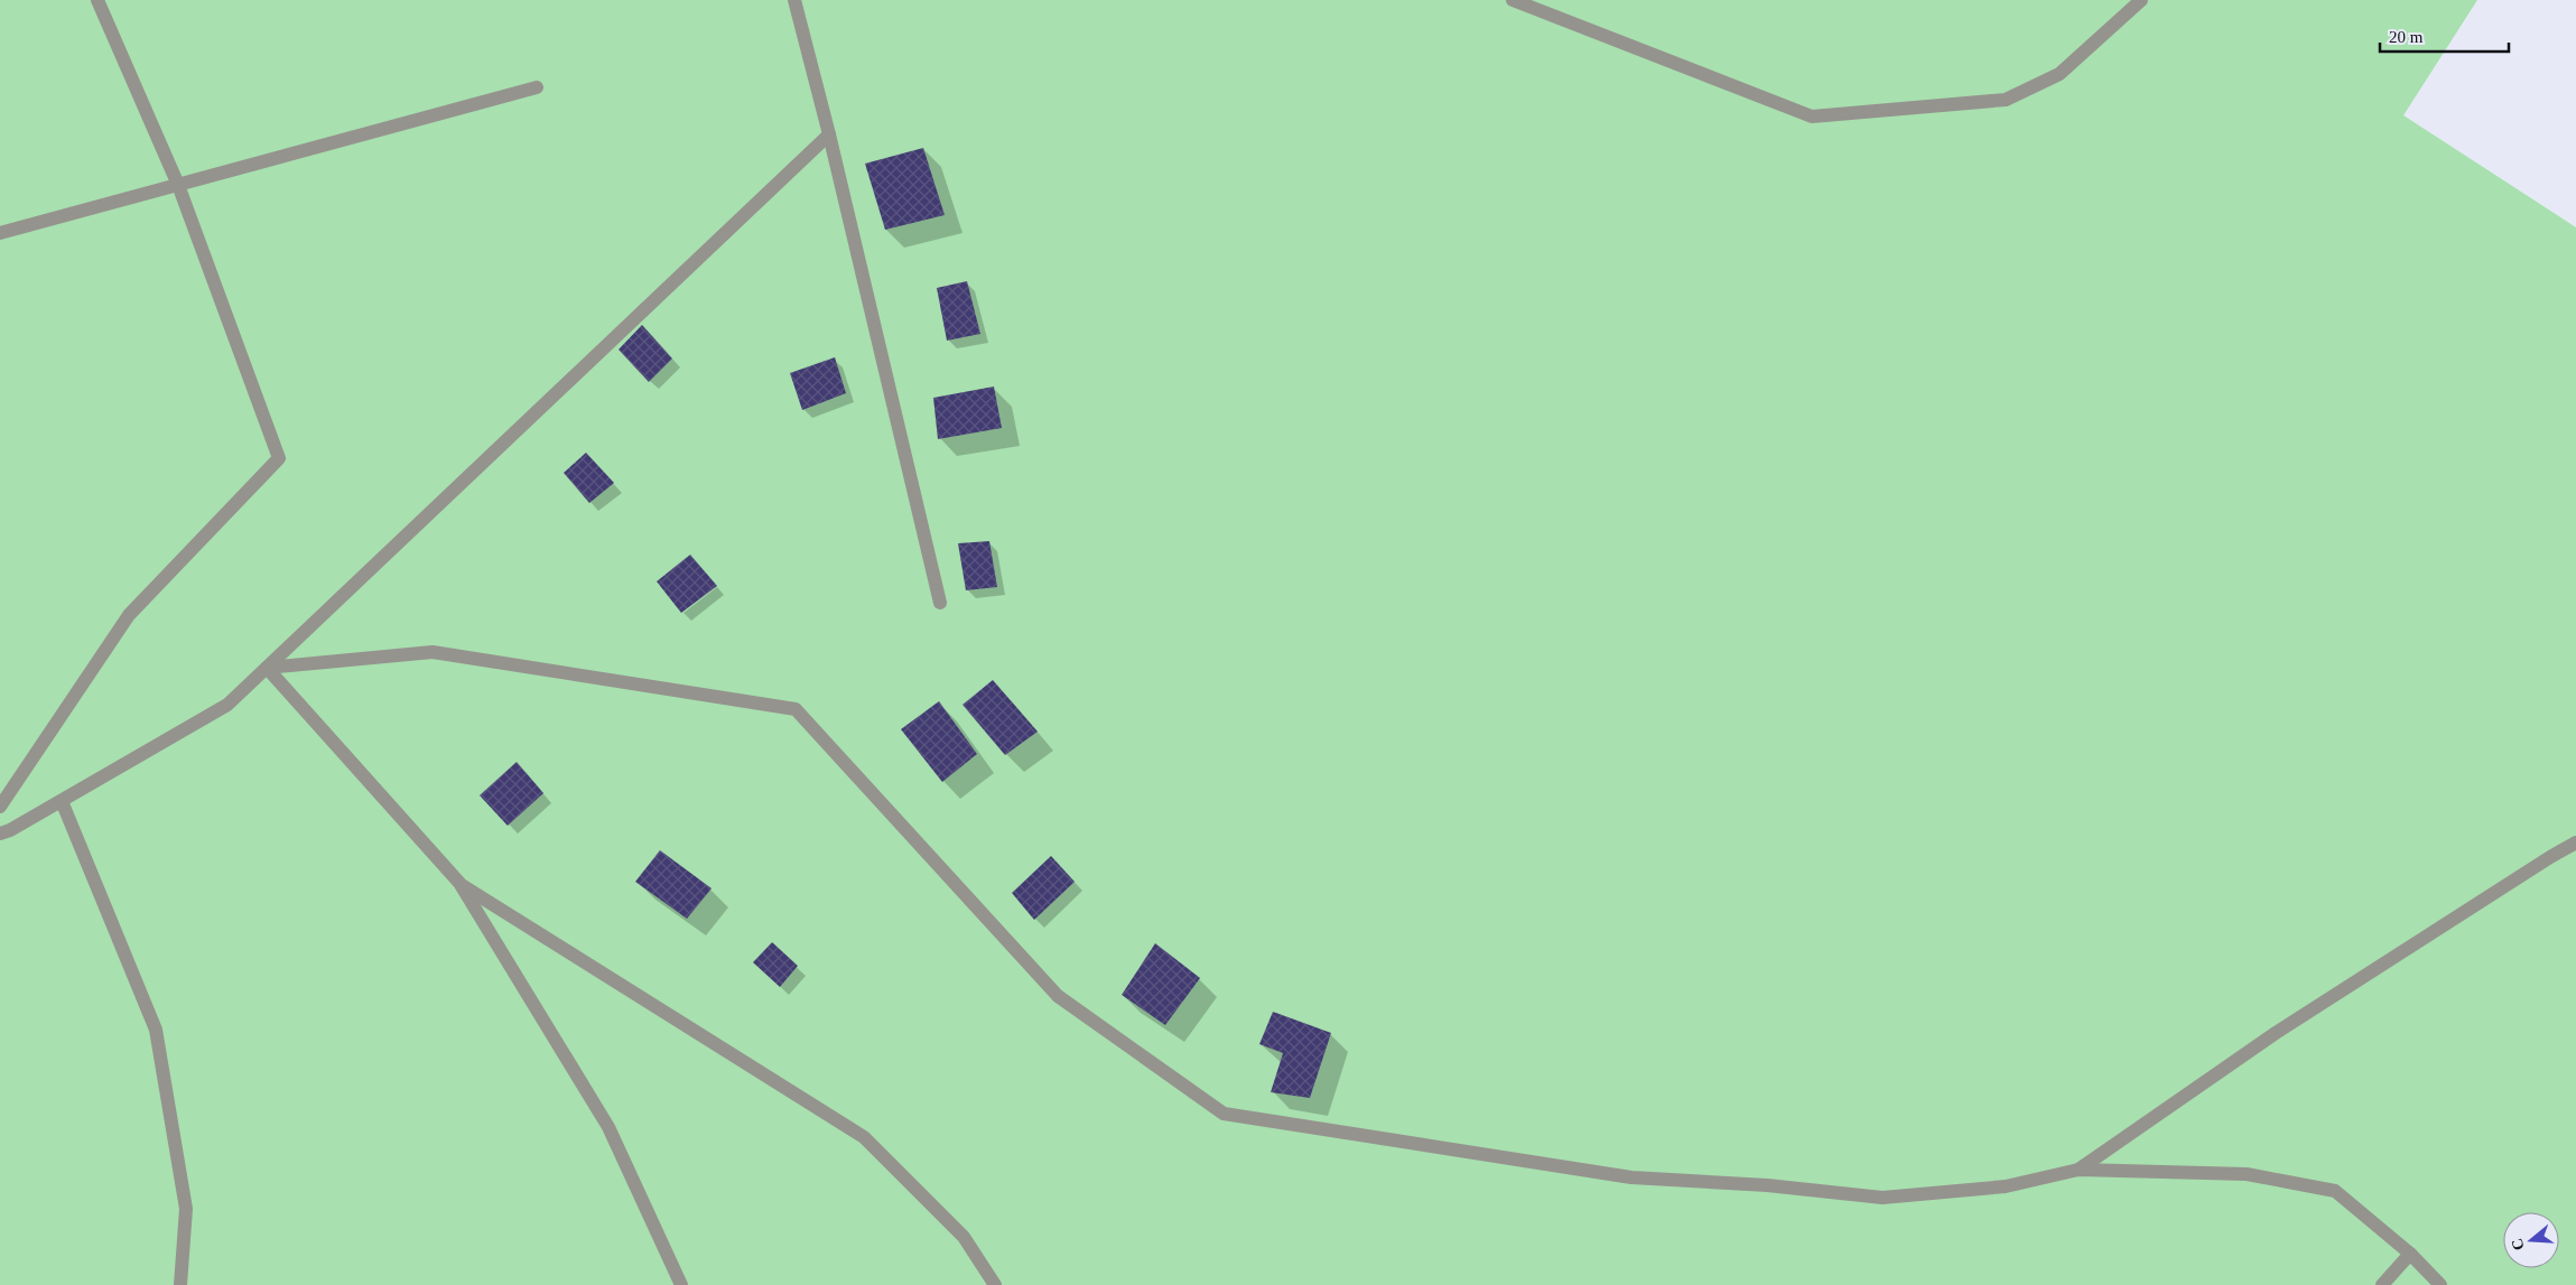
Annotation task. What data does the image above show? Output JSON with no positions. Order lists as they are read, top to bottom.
{
  "scale_bar": "20 m",
  "north": "left"
}
